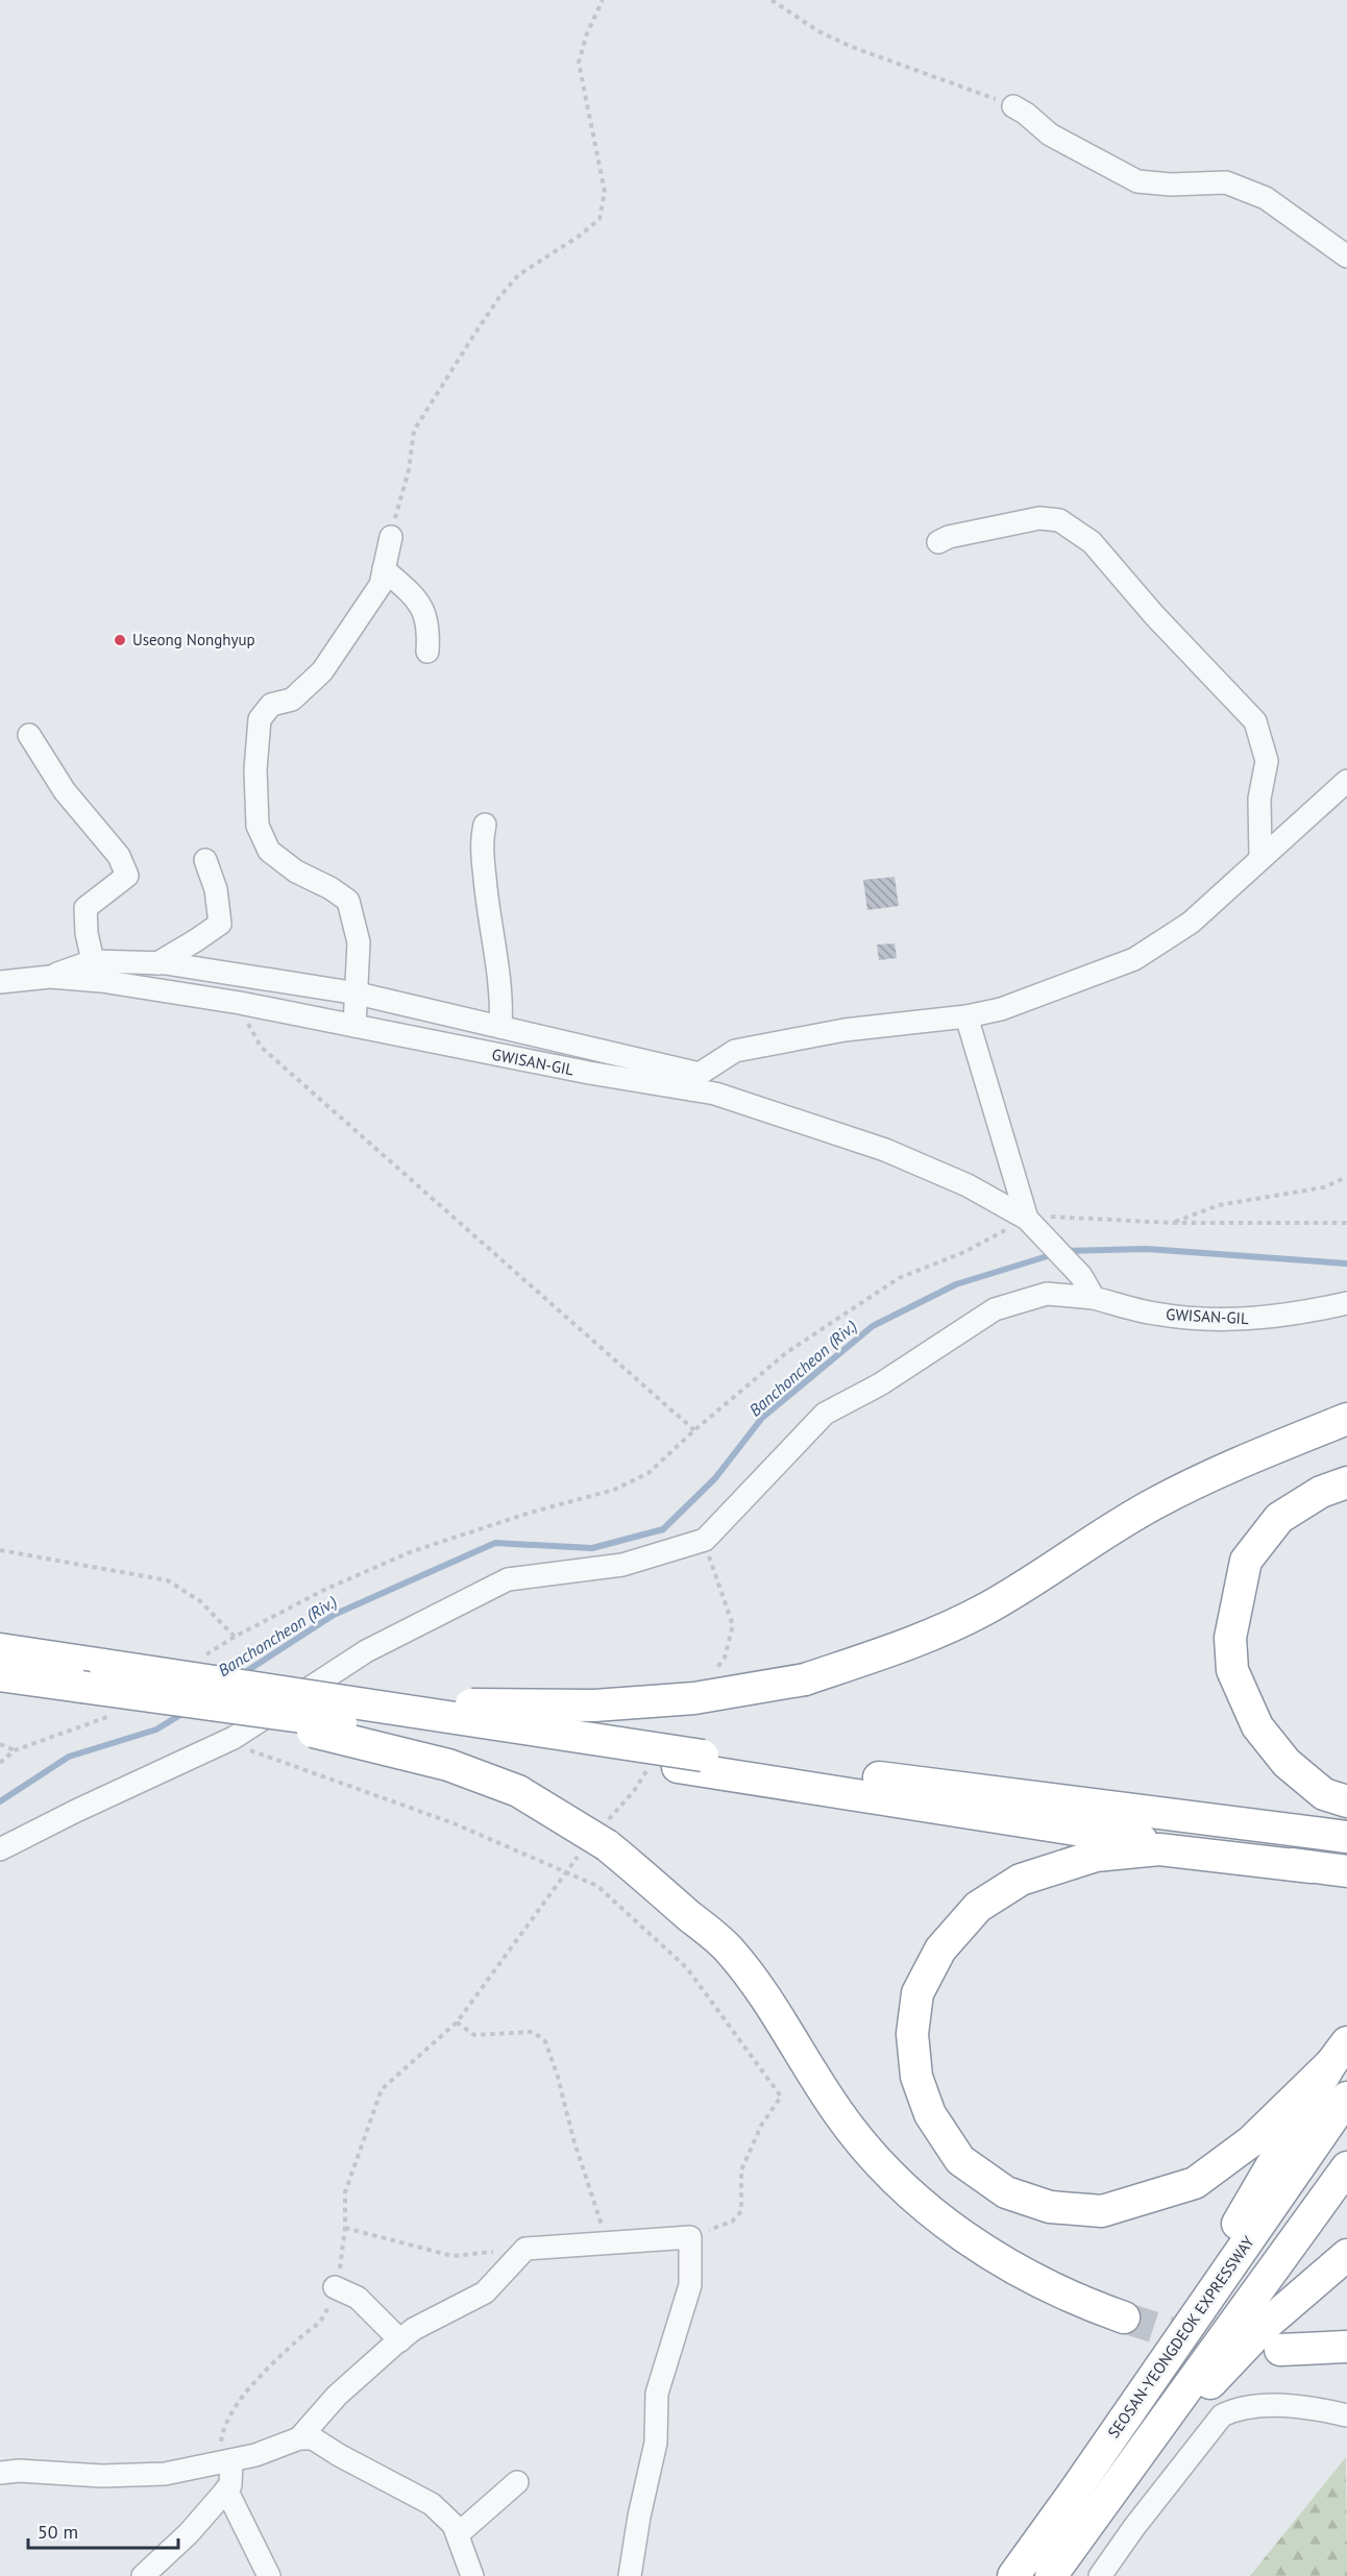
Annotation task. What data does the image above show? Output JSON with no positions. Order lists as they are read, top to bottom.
{
  "streets": {
    "highway": ["SEOSAN-YEONGDEOK EXPRESSWAY"],
    "street": ["GWISAN-GIL"]
  },
  "water": ["Banchoncheon (Riv.)"],
  "places": ["Useong Nonghyup"],
  "scale_bar": "50 m"
}
